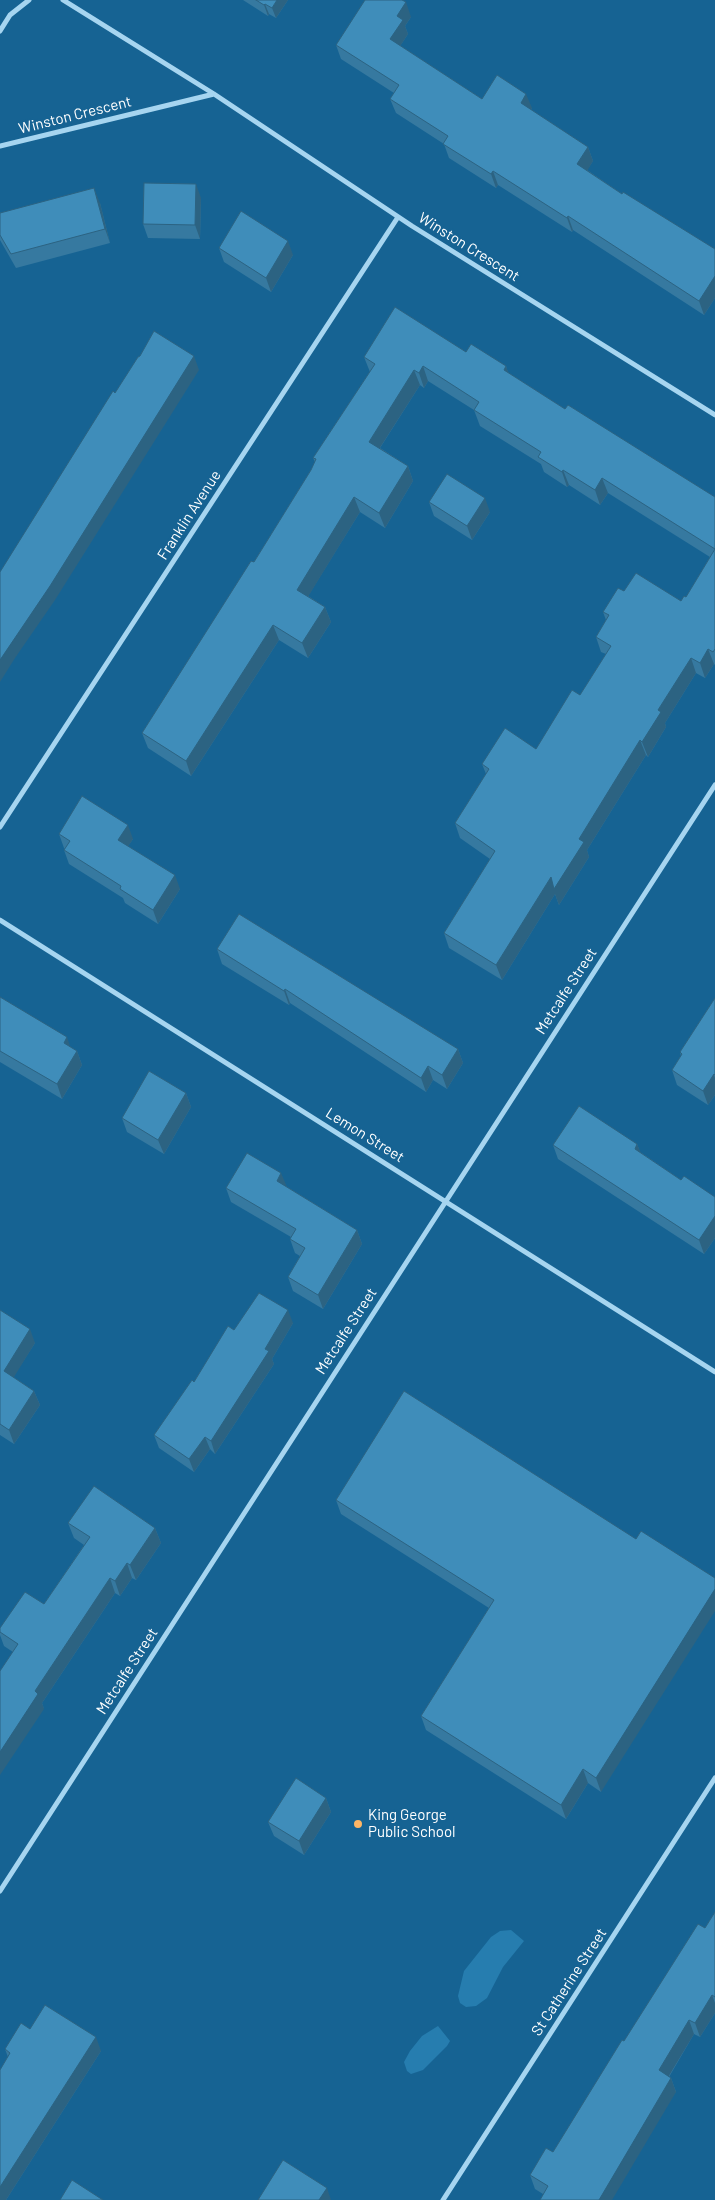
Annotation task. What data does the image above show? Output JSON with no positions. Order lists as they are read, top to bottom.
{
  "streets": {
    "street": [
      "Winston Crescent",
      "Franklin Avenue",
      "Metcalfe Street",
      "Lemon Street",
      "St Catherine Street"
    ]
  },
  "crossings": [
    ["Winston Crescent", "Franklin Avenue"],
    ["Metcalfe Street", "Lemon Street"]
  ],
  "places": ["King George Public School"]
}
